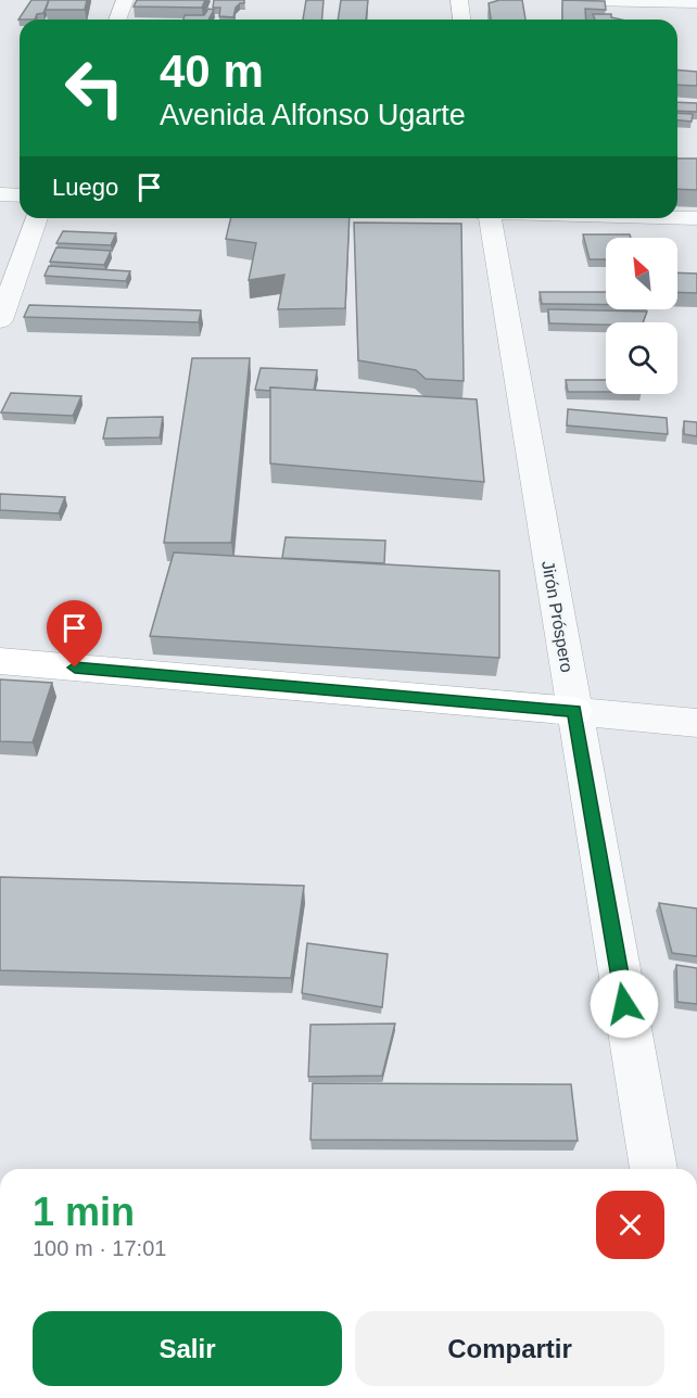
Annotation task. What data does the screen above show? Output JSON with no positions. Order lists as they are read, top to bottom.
{
  "streets": {
    "street": ["Jirón Próspero"]
  },
  "north": "top left",
  "page": {
    "turn": ["40 m", "Avenida Alfonso Ugarte"],
    "then": "Luego",
    "heading": ["1 min", "100 m · 17:01"],
    "buttons": ["Salir", "Compartir"]
  }
}
